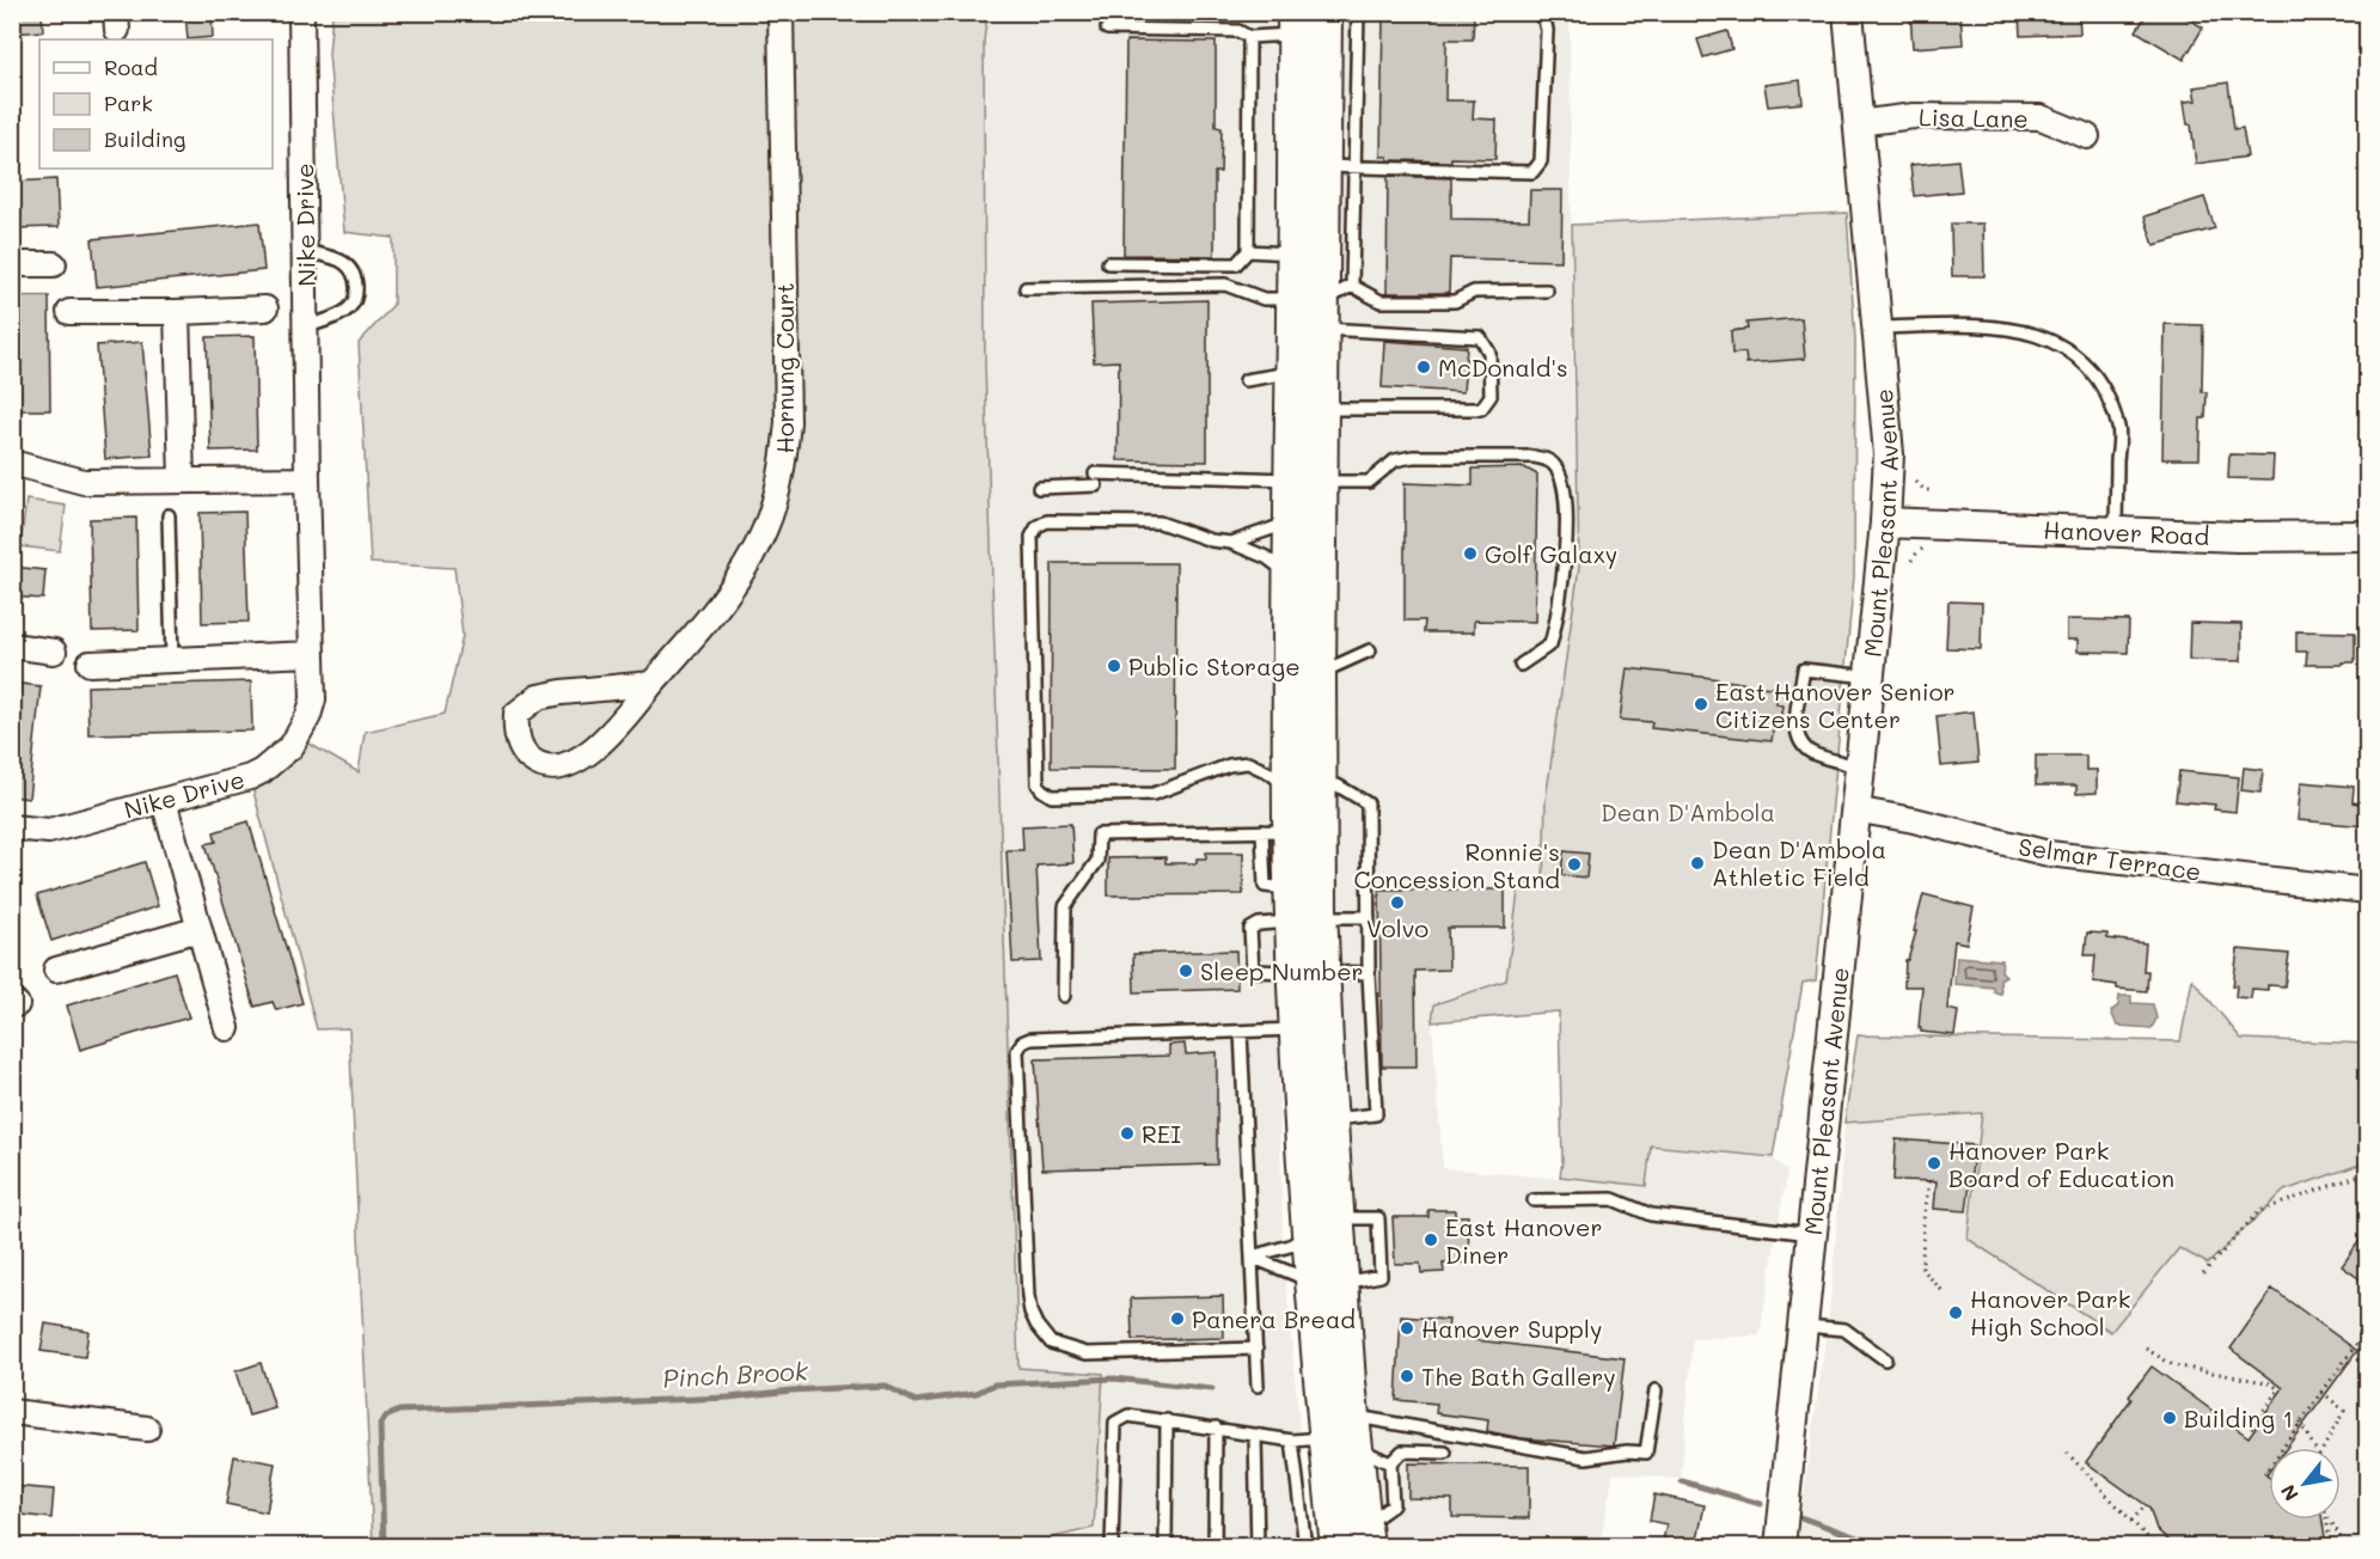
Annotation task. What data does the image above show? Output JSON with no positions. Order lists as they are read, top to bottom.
{
  "streets": {
    "street": [
      "Lisa Lane",
      "Nike Drive",
      "Hornung Court",
      "Mount Pleasant Avenue",
      "Hanover Road",
      "Selmar Terrace"
    ]
  },
  "crossings": [
    ["Lisa Lane", "Mount Pleasant Avenue"],
    ["Mount Pleasant Avenue", "Hanover Road"],
    ["Mount Pleasant Avenue", "Selmar Terrace"]
  ],
  "water": ["Pinch Brook"],
  "parks": ["Dean D'Ambola"],
  "places": [
    "McDonald's",
    "Golf Galaxy",
    "Public Storage",
    "East Hanover Senior Citizens Center",
    "Dean D'Ambola Athletic Field",
    "Ronnie's Concession Stand",
    "Volvo",
    "Sleep Number",
    "REI",
    "Hanover Park Board of Education",
    "East Hanover Diner",
    "Hanover Park High School",
    "Panera Bread",
    "Hanover Supply",
    "The Bath Gallery",
    "Building 1"
  ],
  "legend": ["Road", "Park", "Building"],
  "north": "bottom left"
}
